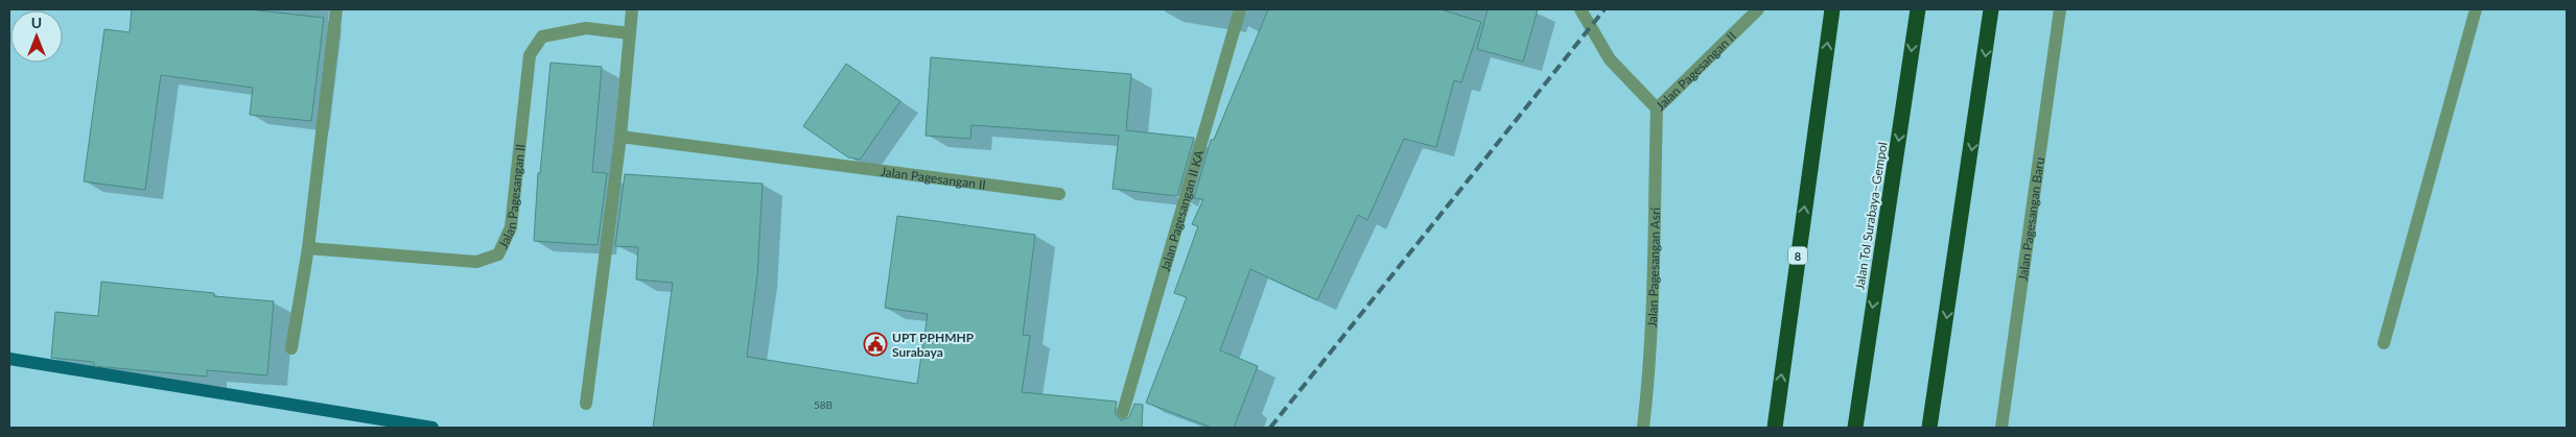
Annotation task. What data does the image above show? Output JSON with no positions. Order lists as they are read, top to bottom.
{
  "streets": {
    "highway": ["Jalan Tol Surabaya–Gempol", "8"],
    "street": [
      "Jalan Pagesangan II",
      "Jalan Pagesangan II KA",
      "Jalan Pagesangan Baru",
      "Jalan Pagesangan Asri"
    ]
  },
  "crossings": [
    ["Jalan Pagesangan II", "Jalan Pagesangan Asri"]
  ],
  "places": {
    "public building": ["UPT PPHMHP Surabaya"]
  },
  "house_numbers": ["58B"],
  "north": "top"
}
